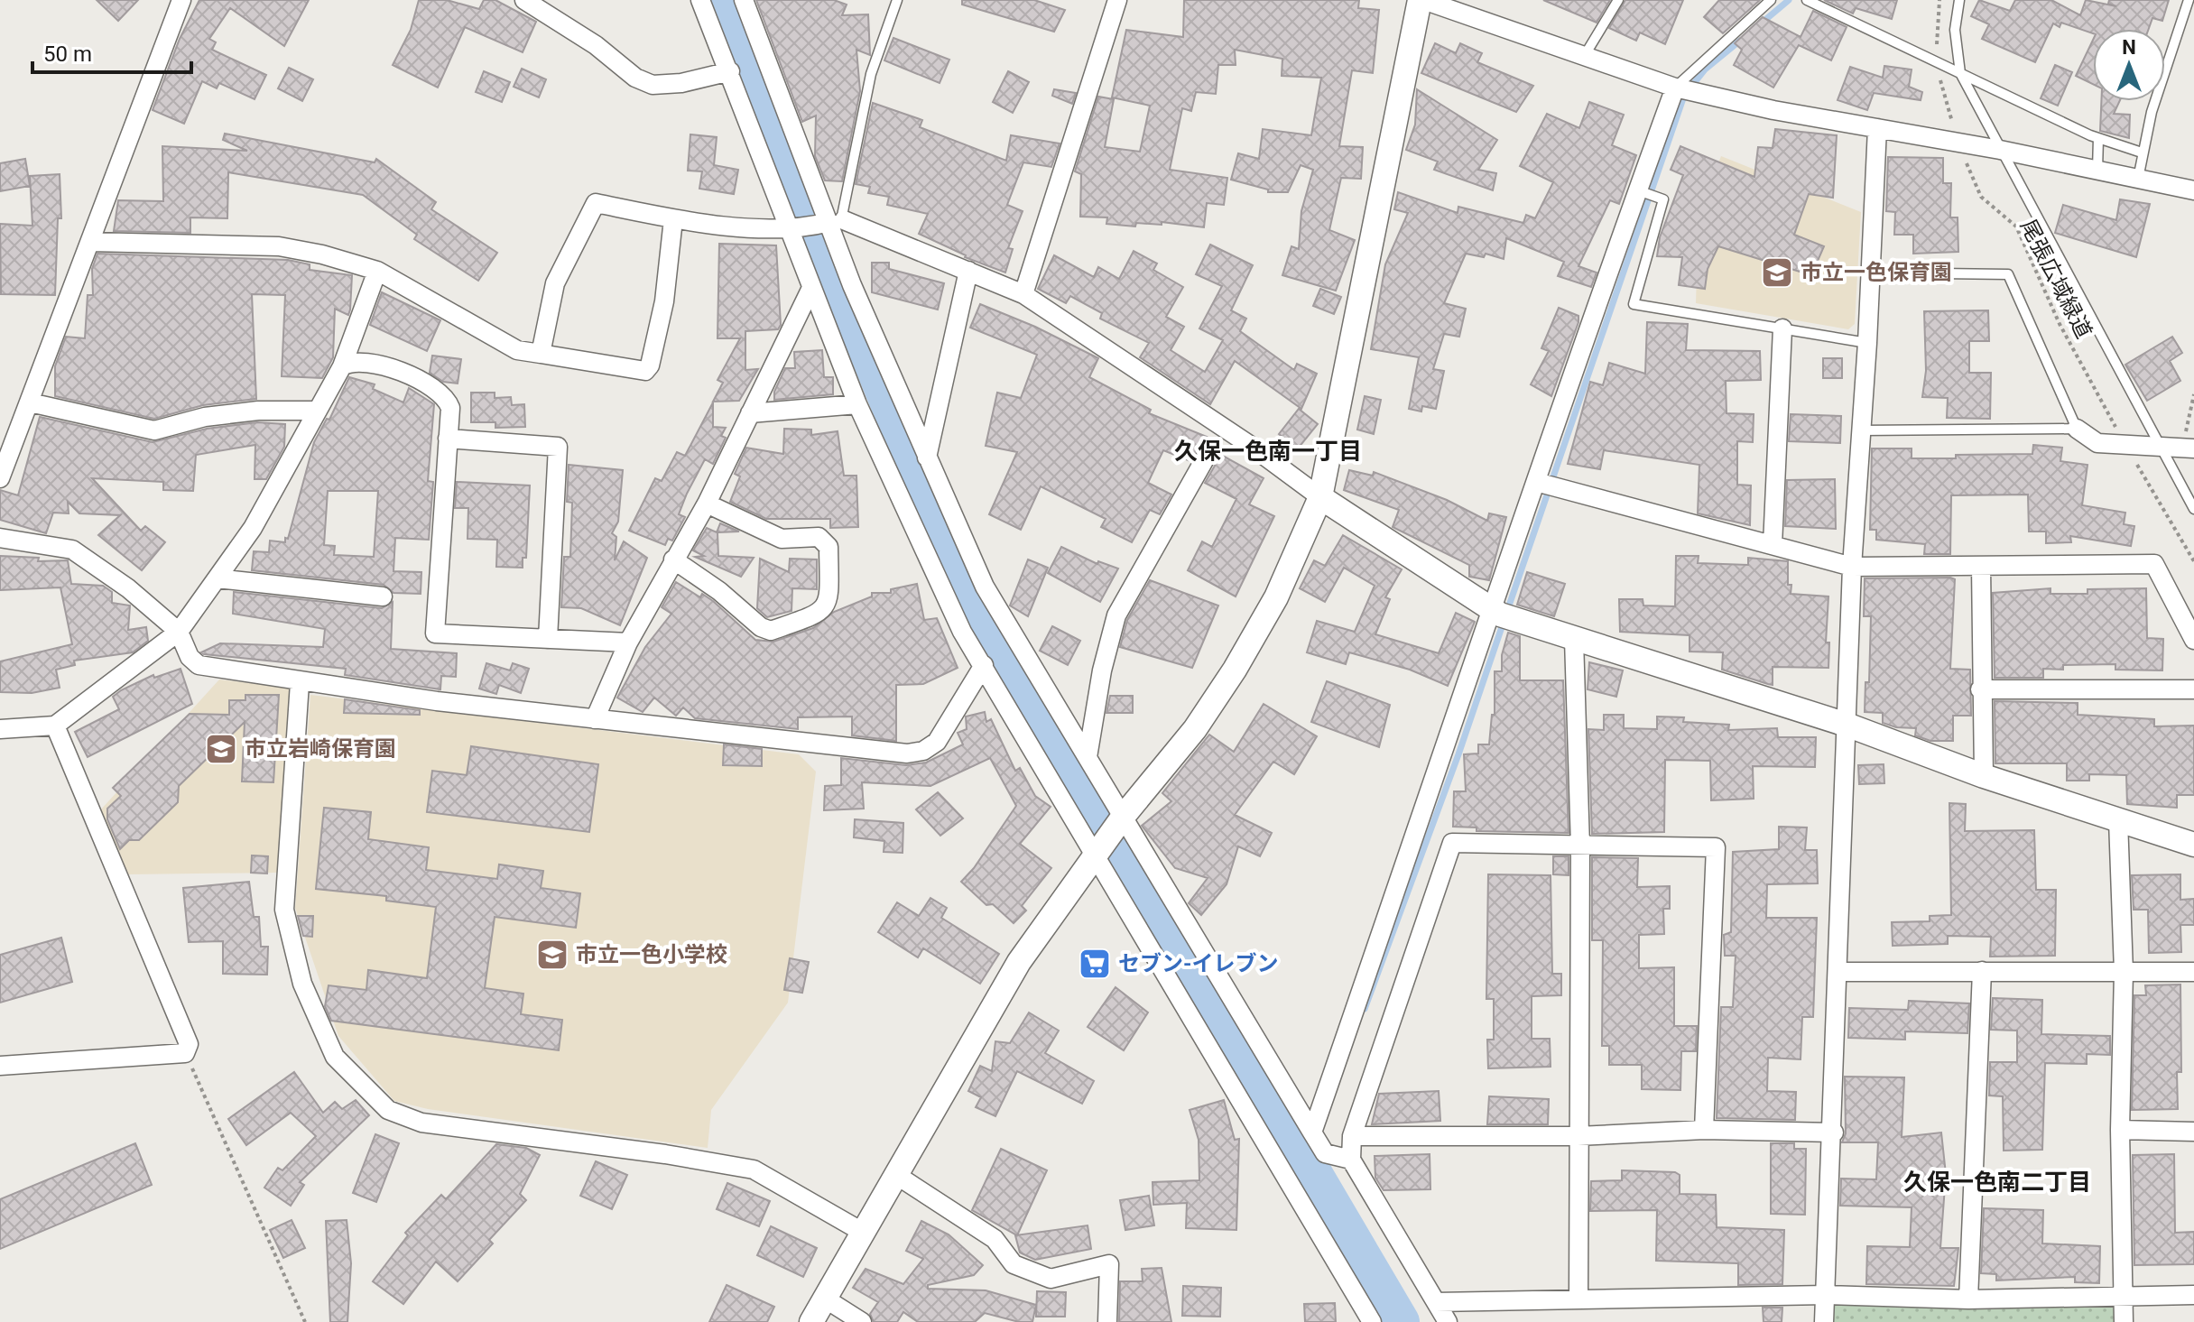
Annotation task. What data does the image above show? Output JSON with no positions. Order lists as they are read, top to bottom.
{
  "streets": {
    "path": ["尾張広域緑道"]
  },
  "districts": ["久保一色南一丁目", "久保一色南二丁目"],
  "places": {
    "school or university": ["市立一色保育園", "市立岩崎保育園", "市立一色小学校"],
    "supermarket": ["セブン-イレブン"]
  },
  "scale_bar": "50 m",
  "north": "top"
}
